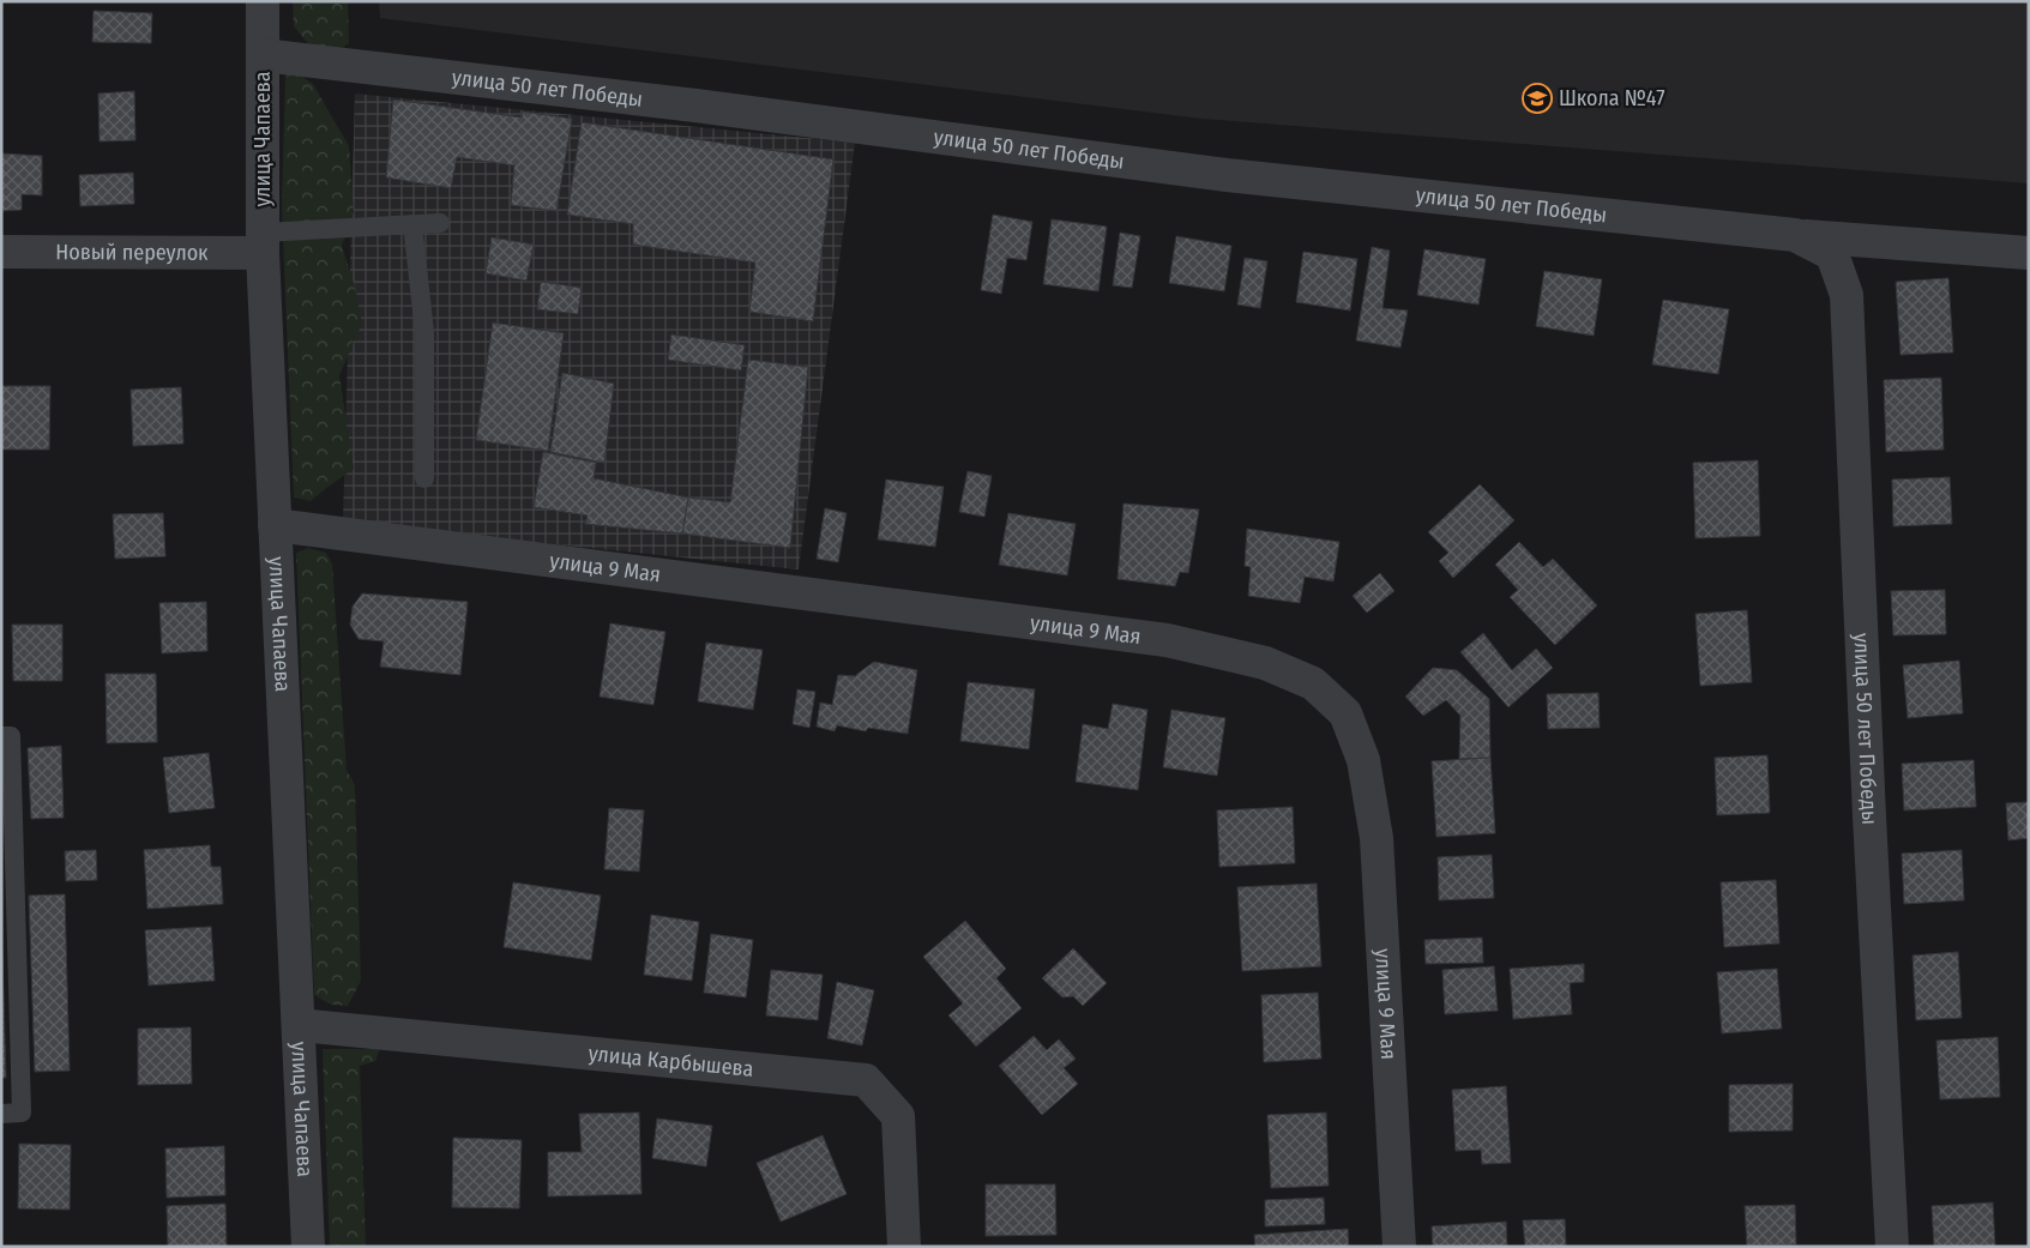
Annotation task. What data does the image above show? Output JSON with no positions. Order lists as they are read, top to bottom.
{
  "streets": {
    "street": [
      "улица 50 лет Победы",
      "улица Чапаева",
      "Новый переулок",
      "улица 9 Мая",
      "улица Карбышева"
    ]
  },
  "crossings": [
    ["улица 50 лет Победы", "улица Чапаева"],
    ["улица Чапаева", "Новый переулок"],
    ["улица Чапаева", "улица 9 Мая"],
    ["улица Чапаева", "улица Карбышева"]
  ],
  "places": {
    "school or university": ["Школа №47"]
  }
}
